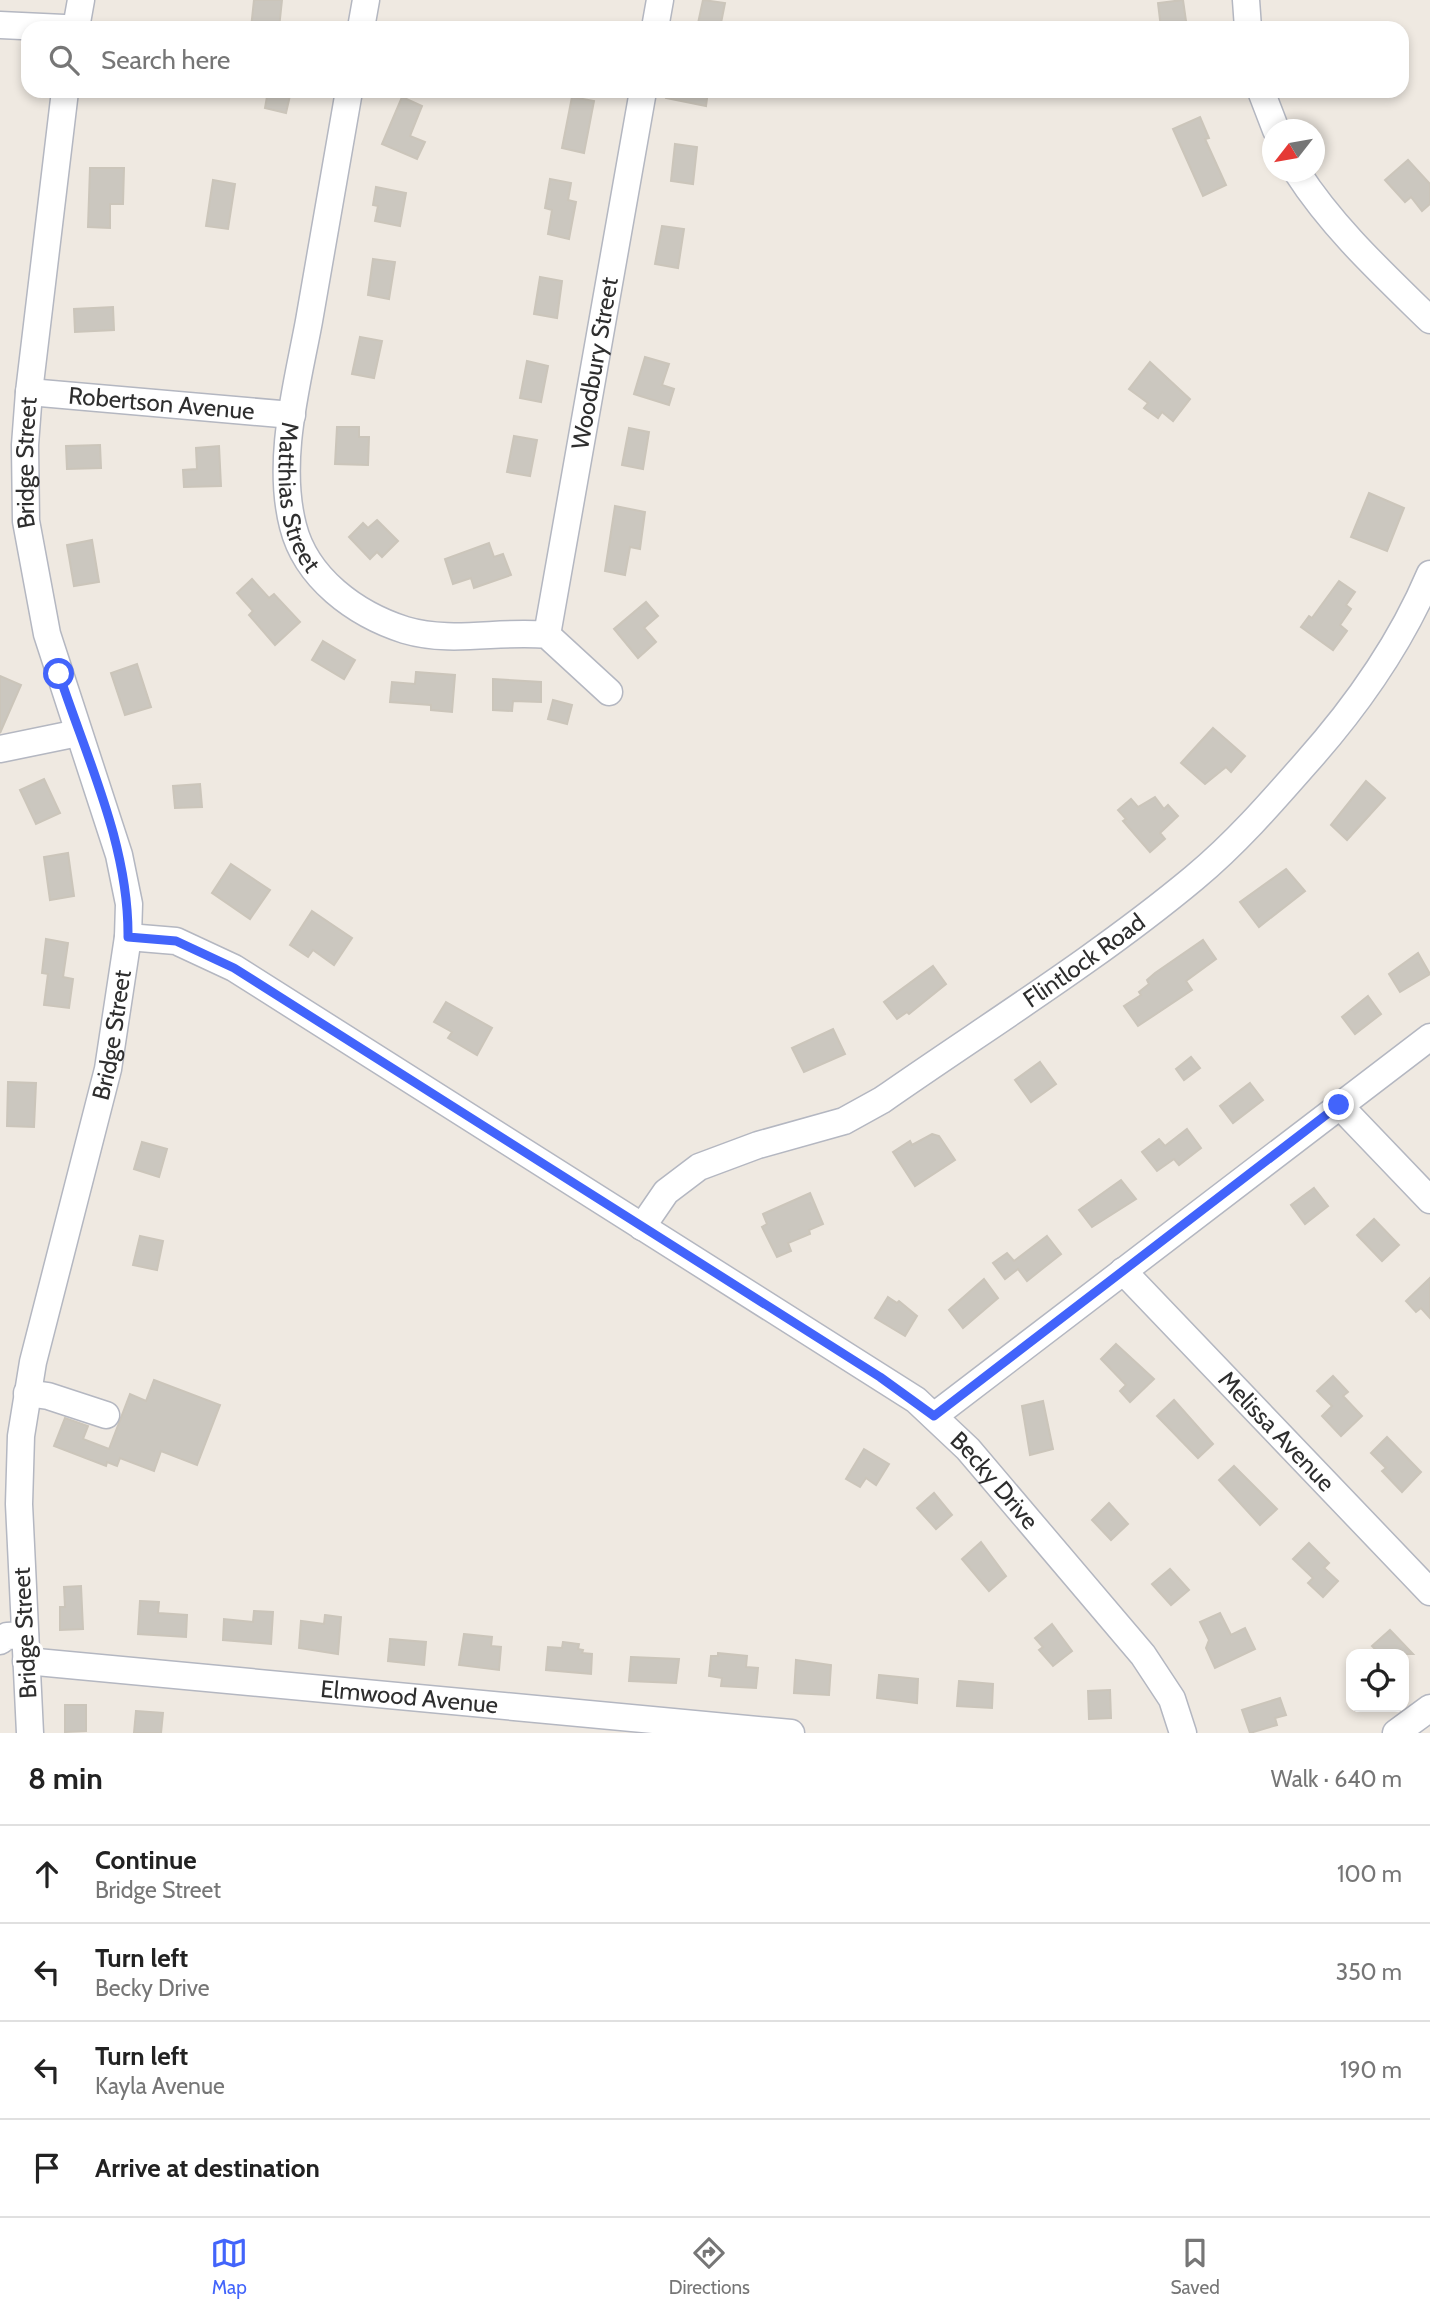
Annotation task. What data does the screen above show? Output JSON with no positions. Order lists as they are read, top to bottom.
{
  "streets": {
    "street": [
      "Woodbury Street",
      "Robertson Avenue",
      "Bridge Street",
      "Matthias Street",
      "Flintlock Road",
      "Melissa Avenue",
      "Becky Drive",
      "Elmwood Avenue"
    ]
  },
  "crossings": [
    ["Woodbury Street", "Matthias Street"],
    ["Robertson Avenue", "Bridge Street"],
    ["Robertson Avenue", "Matthias Street"],
    ["Bridge Street", "Becky Drive"],
    ["Bridge Street", "Elmwood Avenue"],
    ["Flintlock Road", "Becky Drive"]
  ],
  "north": "bottom left",
  "page": {
    "search": "Search here",
    "heading": ["8 min", "Walk · 640 m"],
    "list": [
      ["Continue", "Bridge Street", "100 m"],
      ["Turn left", "Becky Drive", "350 m"],
      ["Turn left", "Kayla Avenue", "190 m"],
      "Arrive at destination"
    ],
    "nav": ["Map", "Directions", "Saved"]
  }
}
